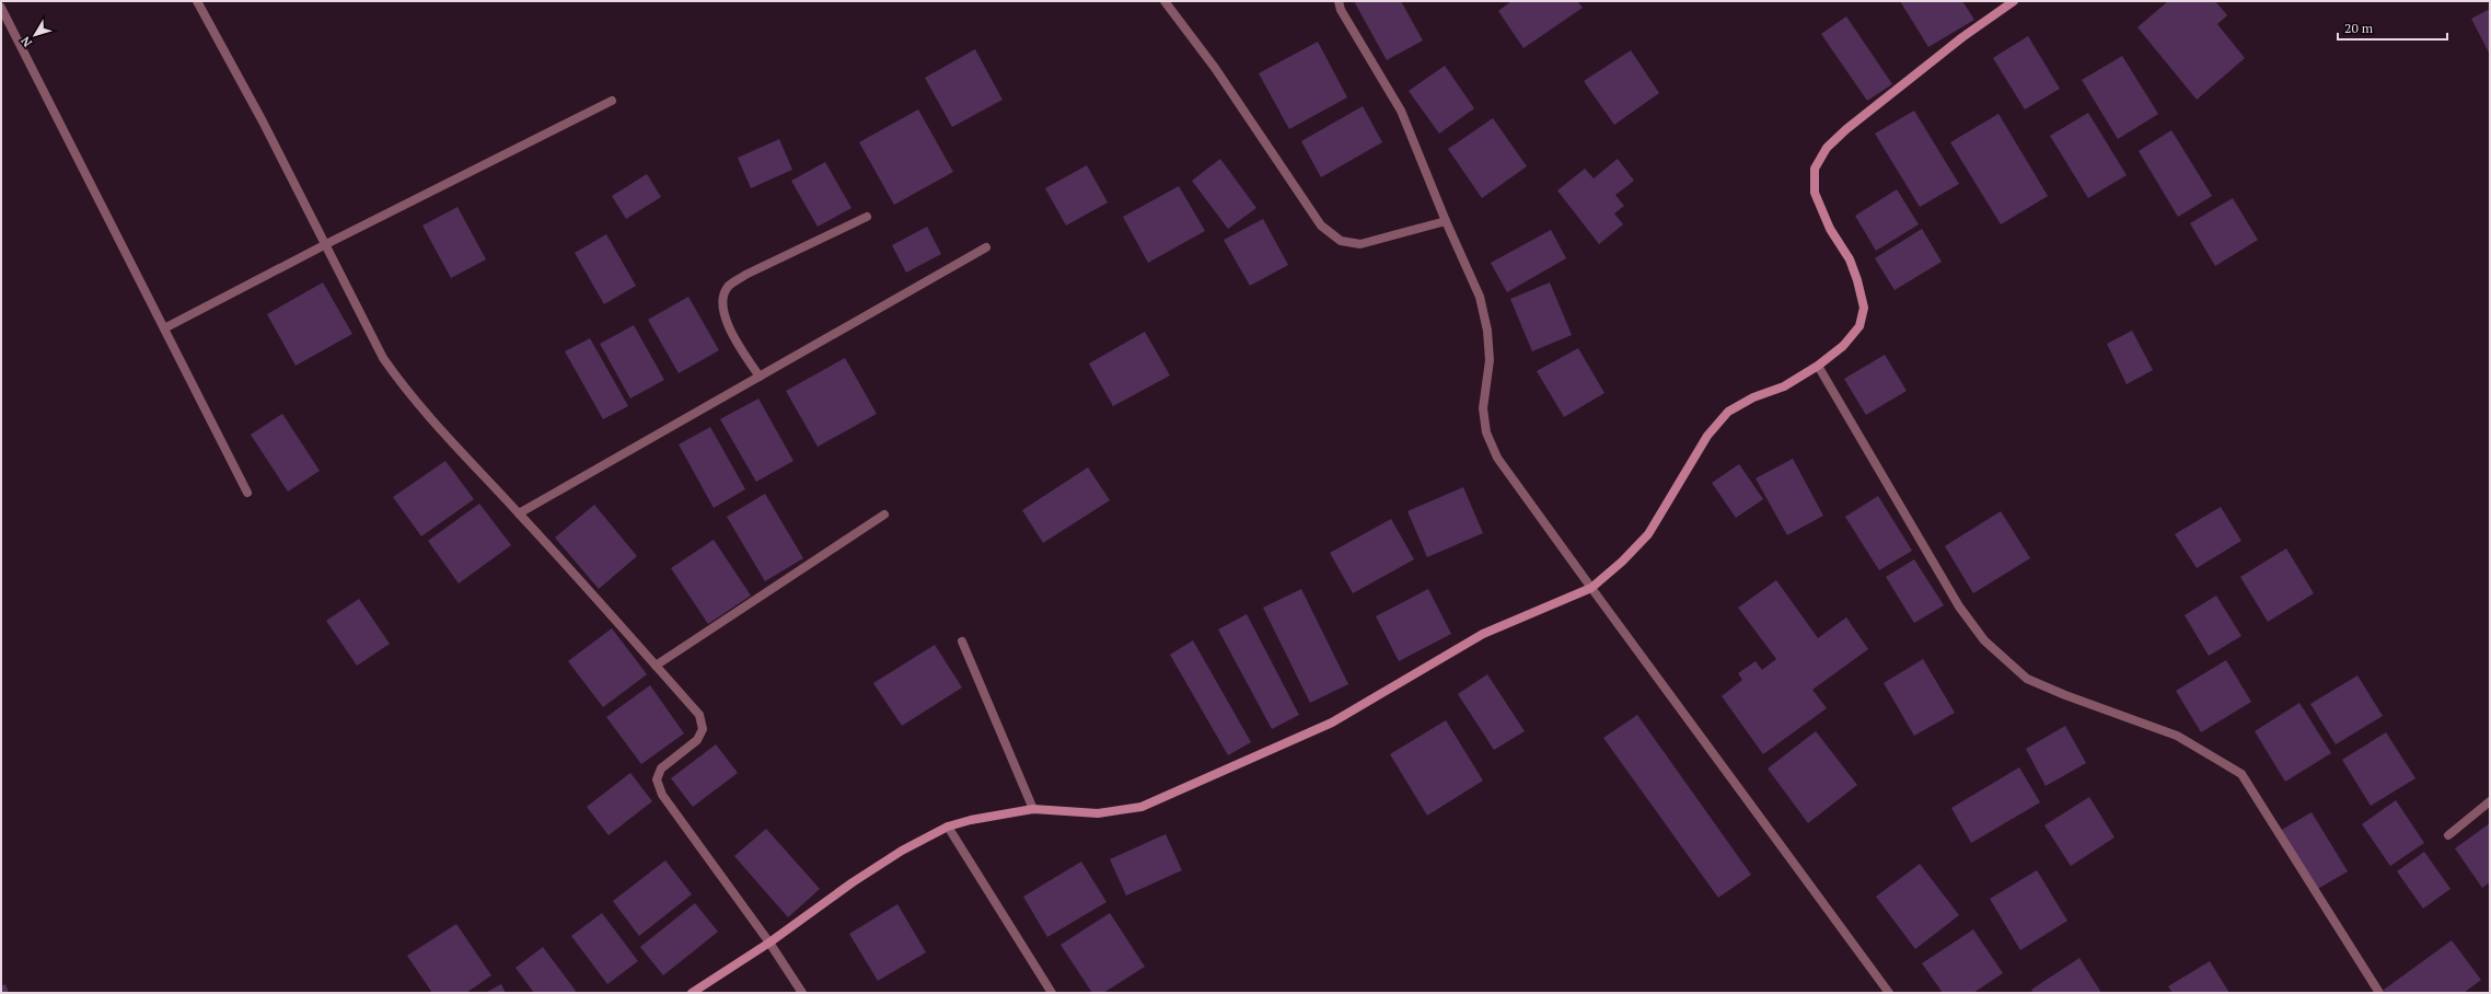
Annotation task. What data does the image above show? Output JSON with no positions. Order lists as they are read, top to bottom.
{
  "scale_bar": "20 m",
  "north": "bottom left"
}
